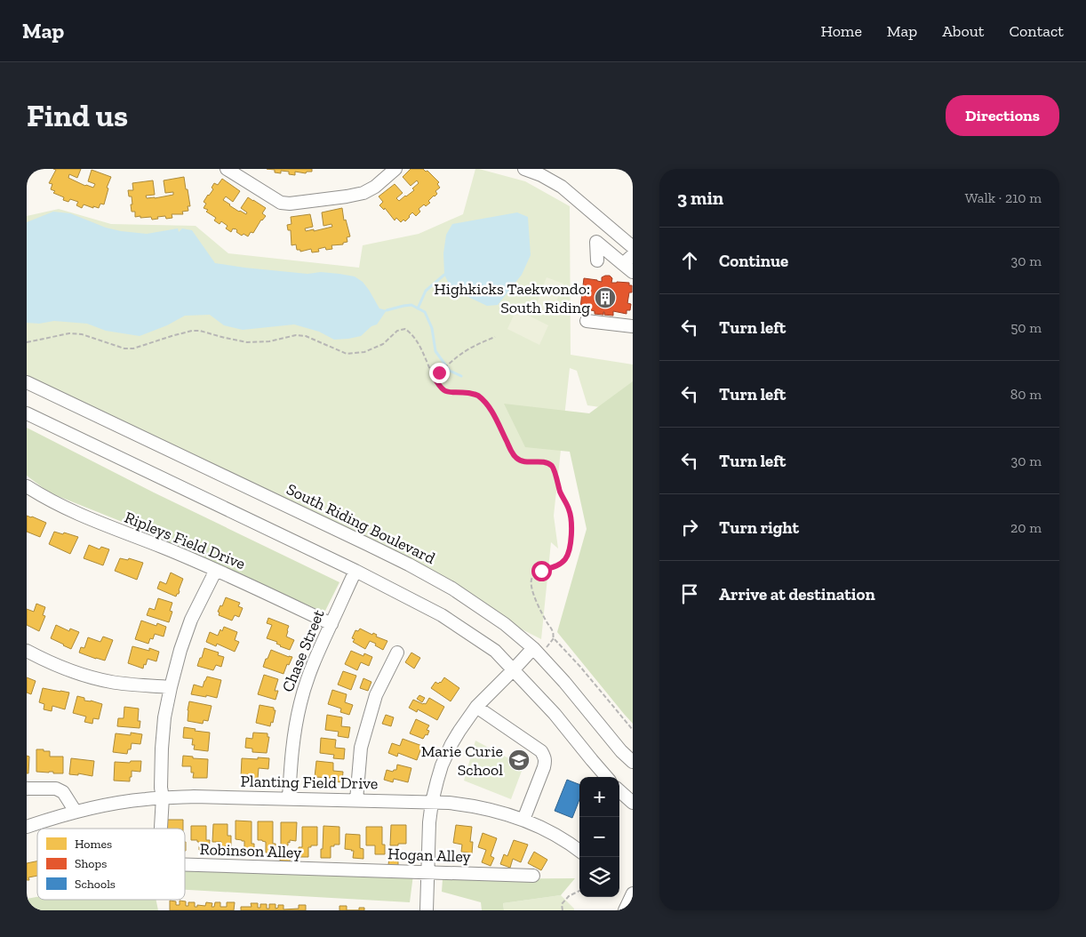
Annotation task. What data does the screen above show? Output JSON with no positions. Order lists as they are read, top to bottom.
{
  "streets": {
    "street": [
      "South Riding Boulevard",
      "Ripleys Field Drive",
      "Chase Street",
      "Planting Field Drive",
      "Robinson Alley",
      "Hogan Alley"
    ]
  },
  "crossings": [
    ["Ripleys Field Drive", "Chase Street"],
    ["Ripleys Field Drive", "Robinson Alley"],
    ["Chase Street", "Planting Field Drive"],
    ["Planting Field Drive", "Robinson Alley"],
    ["Robinson Alley", "Hogan Alley"]
  ],
  "places": {
    "building": ["Highkicks Taekwondo: South Riding"],
    "school or university": ["Marie Curie School"]
  },
  "legend": ["Homes", "Shops", "Schools"],
  "page": {
    "header": "Map",
    "nav": [
      "Home",
      "Map",
      "About",
      "Contact"
    ],
    "buttons": "Directions",
    "title": "Find us",
    "heading": ["3 min", "Walk · 210 m"],
    "list": [
      ["Continue", "30 m"],
      ["Turn left", "50 m"],
      ["Turn left", "80 m"],
      ["Turn left", "30 m"],
      ["Turn right", "20 m"],
      "Arrive at destination"
    ],
    "map_buttons": ["+", "−"]
  }
}
